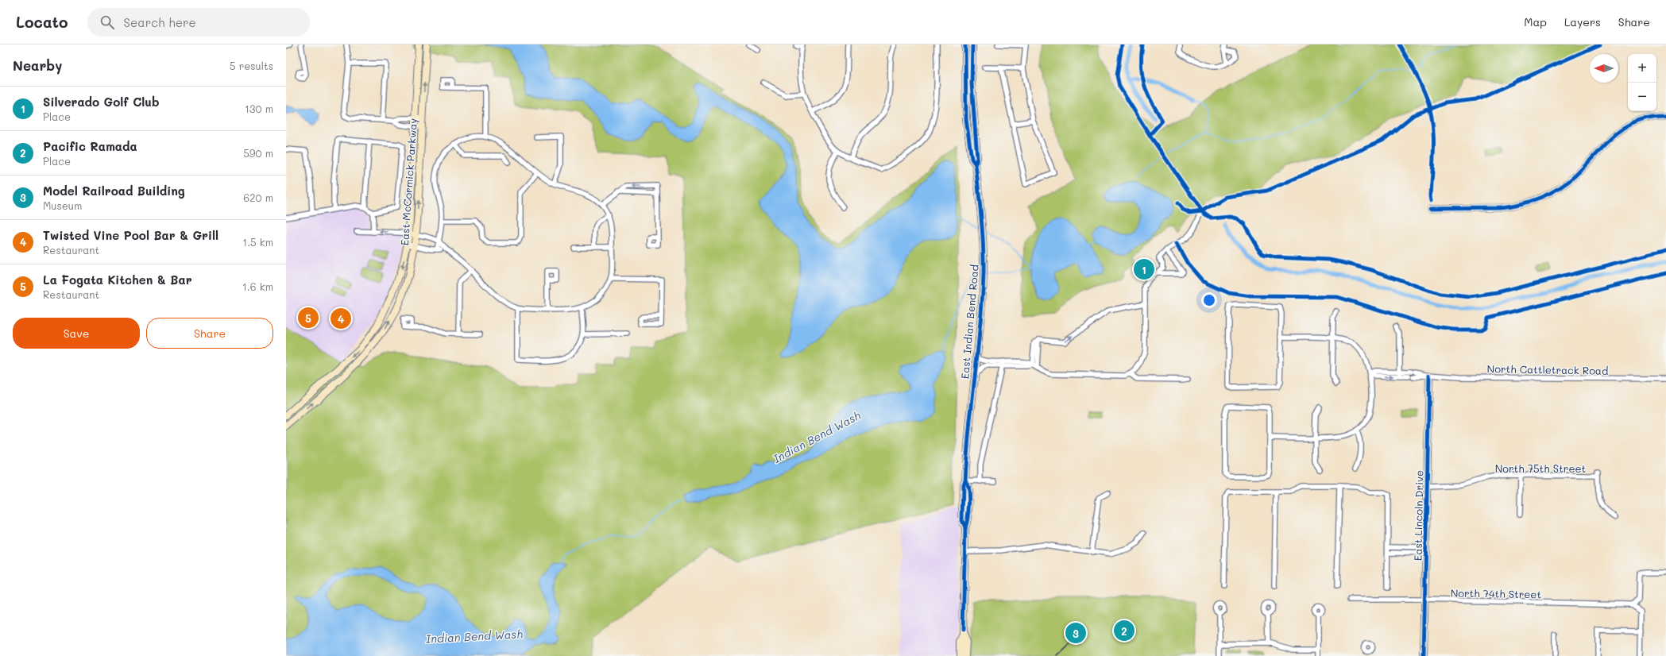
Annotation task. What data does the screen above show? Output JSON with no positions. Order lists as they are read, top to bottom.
{
  "streets": {
    "main road": ["East McCormick Parkway", "East Indian Bend Road", "East Lincoln Drive"],
    "street": ["North Cattletrack Road", "North 75th Street", "North 74th Street"]
  },
  "crossings": [
    ["North Cattletrack Road", "East Lincoln Drive"],
    ["North 75th Street", "East Lincoln Drive"],
    ["East Lincoln Drive", "North 74th Street"]
  ],
  "water": ["Indian Bend Wash"],
  "north": "left",
  "page": {
    "header": "Locato",
    "search": "Search here",
    "nav": ["Map", "Layers", "Share"],
    "heading": ["Nearby", "5 results"],
    "map_buttons": ["+", "−"],
    "list": [
      {
        "mark": "1",
        "name": "Silverado Golf Club",
        "note": "Place",
        "value": "130 m"
      },
      {
        "mark": "2",
        "name": "Pacific Ramada",
        "note": "Place",
        "value": "590 m"
      },
      {
        "mark": "3",
        "name": "Model Railroad Building",
        "note": "Museum",
        "value": "620 m"
      },
      {
        "mark": "4",
        "name": "Twisted Vine Pool Bar & Grill",
        "note": "Restaurant",
        "value": "1.5 km"
      },
      {
        "mark": "5",
        "name": "La Fogata Kitchen & Bar",
        "note": "Restaurant",
        "value": "1.6 km"
      }
    ],
    "pins": [
      "1",
      "5",
      "4",
      "2",
      "3"
    ],
    "buttons": ["Save", "Share"]
  }
}
